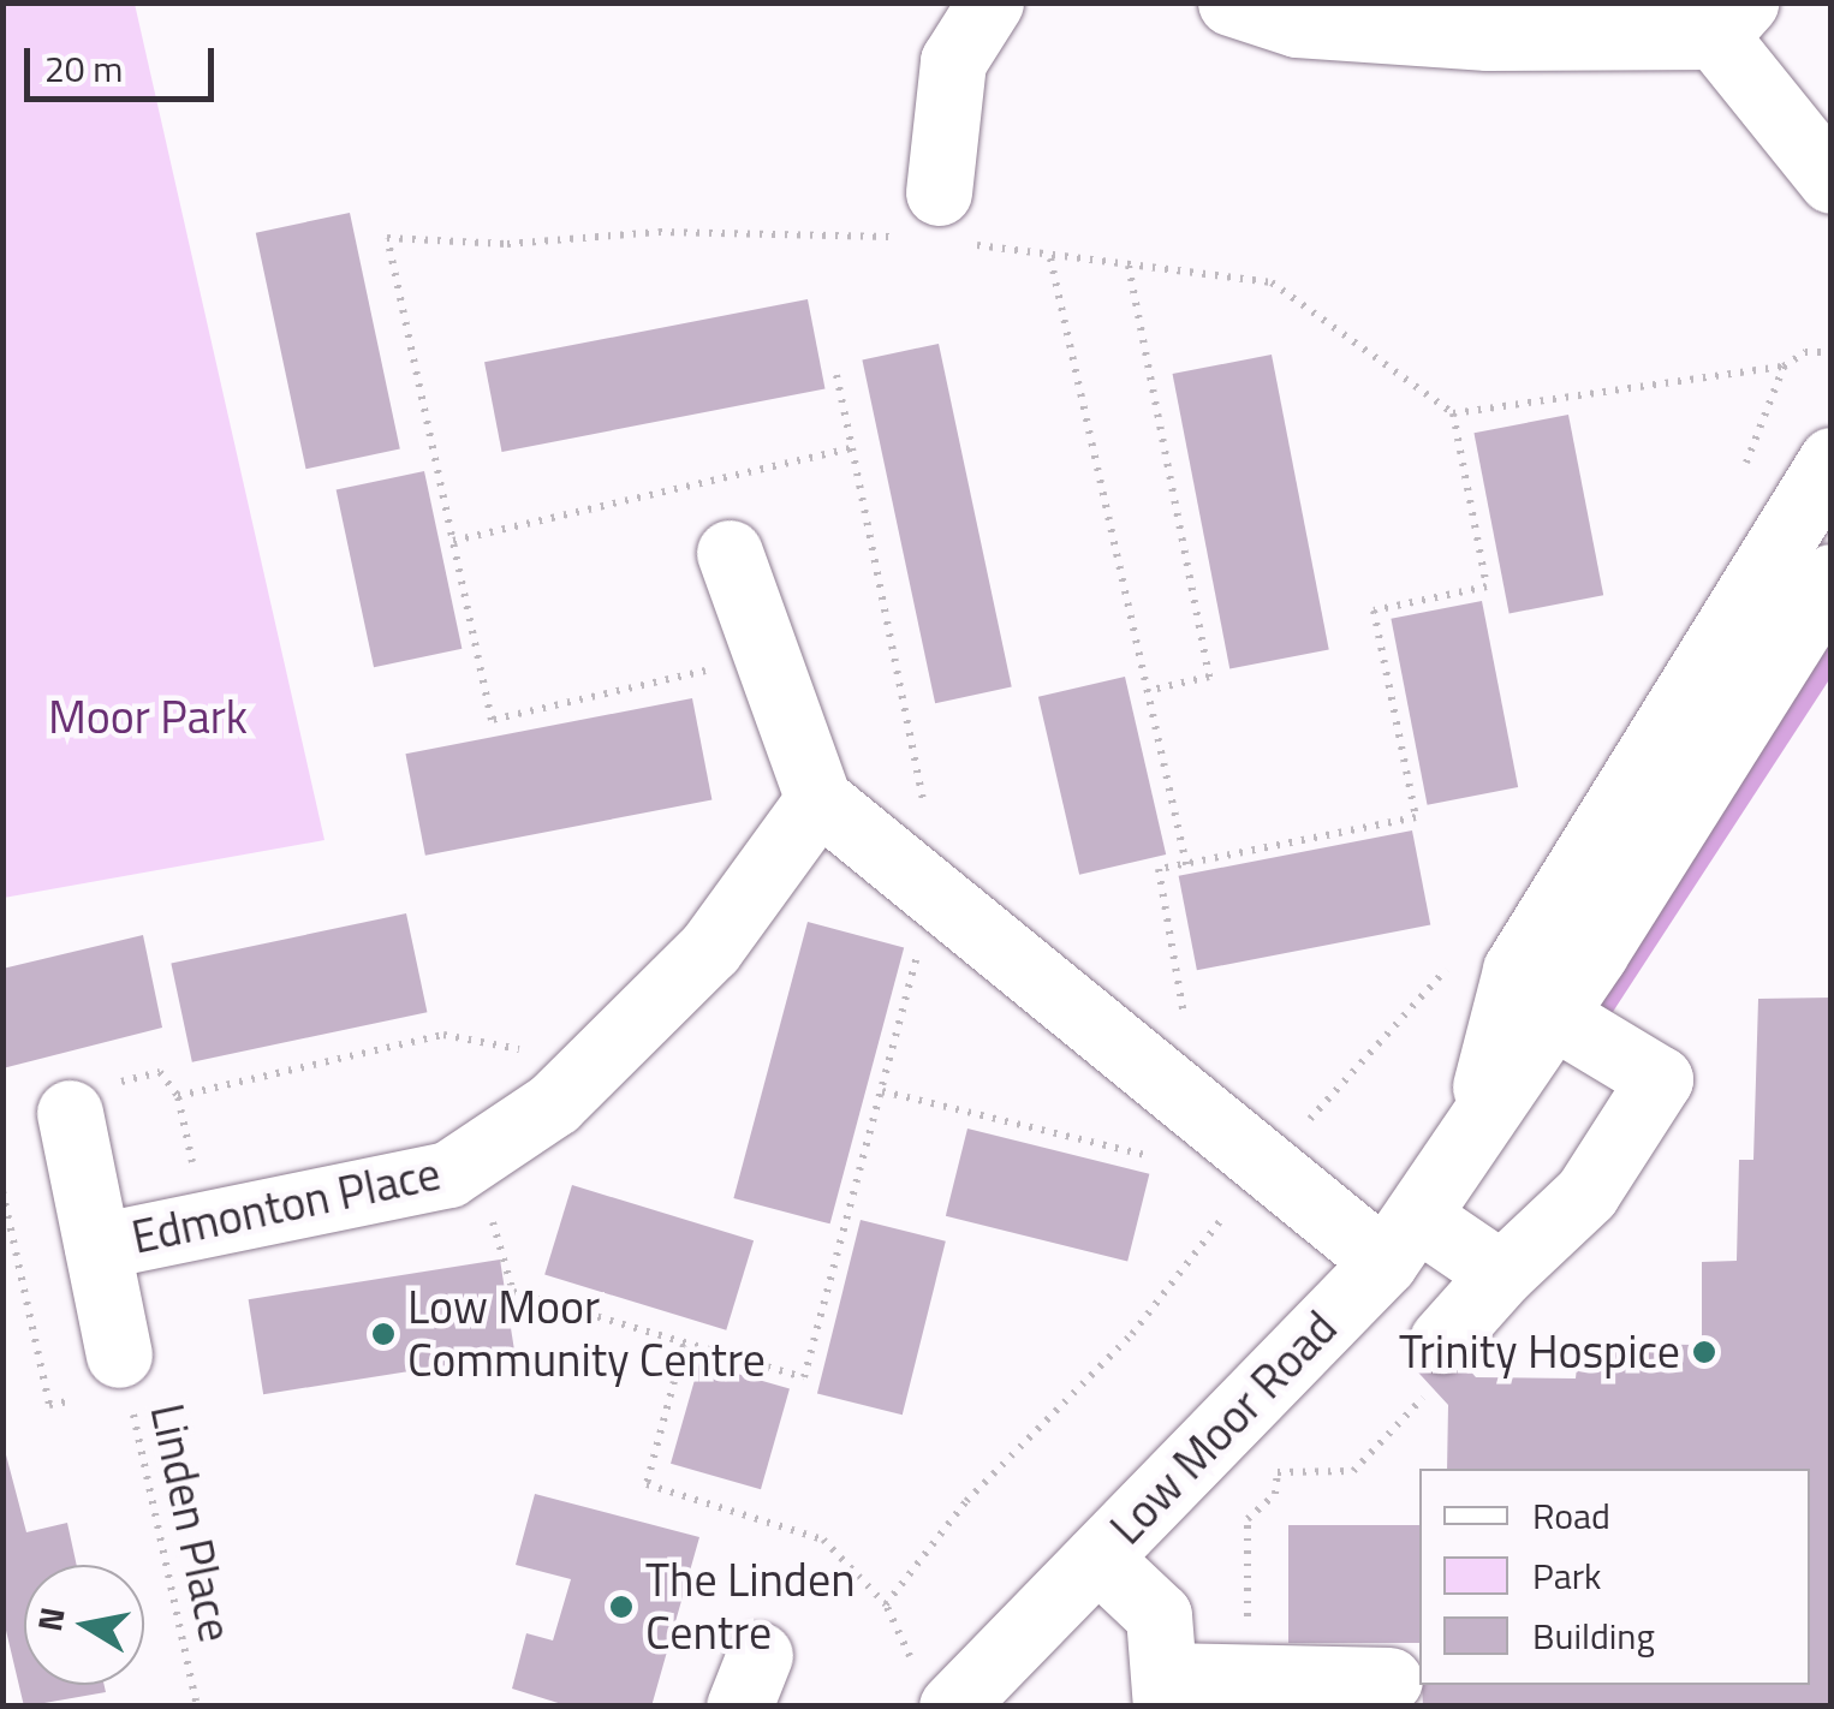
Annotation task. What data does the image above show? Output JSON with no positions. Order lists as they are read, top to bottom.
{
  "streets": {
    "street": ["Edmonton Place", "Low Moor Road"],
    "path": ["Linden Place"]
  },
  "crossings": [
    ["Edmonton Place", "Linden Place"]
  ],
  "parks": ["Moor Park"],
  "places": ["Low Moor Community Centre", "Trinity Hospice", "The Linden Centre"],
  "legend": ["Road", "Park", "Building"],
  "scale_bar": "20 m",
  "north": "left"
}
